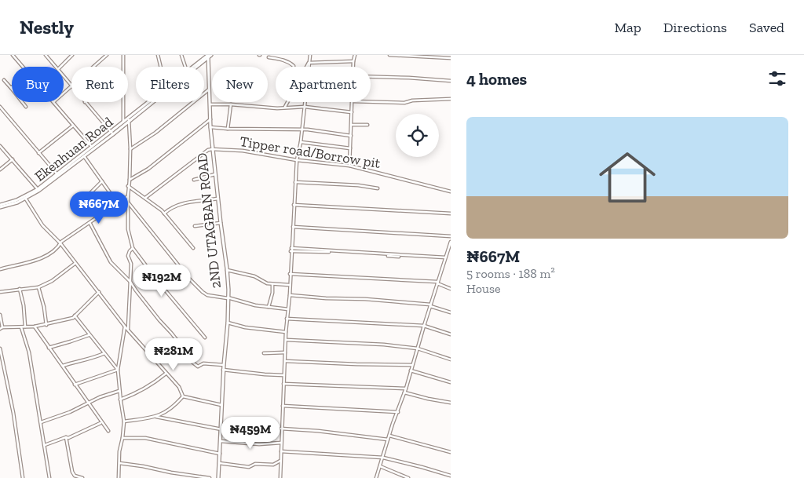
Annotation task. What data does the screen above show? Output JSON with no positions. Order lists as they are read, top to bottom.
{
  "streets": {
    "main road": ["Ekenhuan Road", "2ND UTAGBAN ROAD"],
    "street": ["Tipper road/Borrow pit"]
  },
  "crossings": [
    ["Ekenhuan Road", "2ND UTAGBAN ROAD"],
    ["Tipper road/Borrow pit", "2ND UTAGBAN ROAD"]
  ],
  "page": {
    "header": "Nestly",
    "nav": ["Map", "Directions", "Saved"],
    "heading": "4 homes",
    "chip": [
      "Buy",
      "Rent",
      "Filters",
      "New",
      "Apartment"
    ],
    "list": [
      {
        "name": "₦667M",
        "note": "5 rooms · 188 m² · House"
      }
    ],
    "price": [
      "₦667M",
      "₦192M",
      "₦281M",
      "₦459M"
    ]
  }
}
